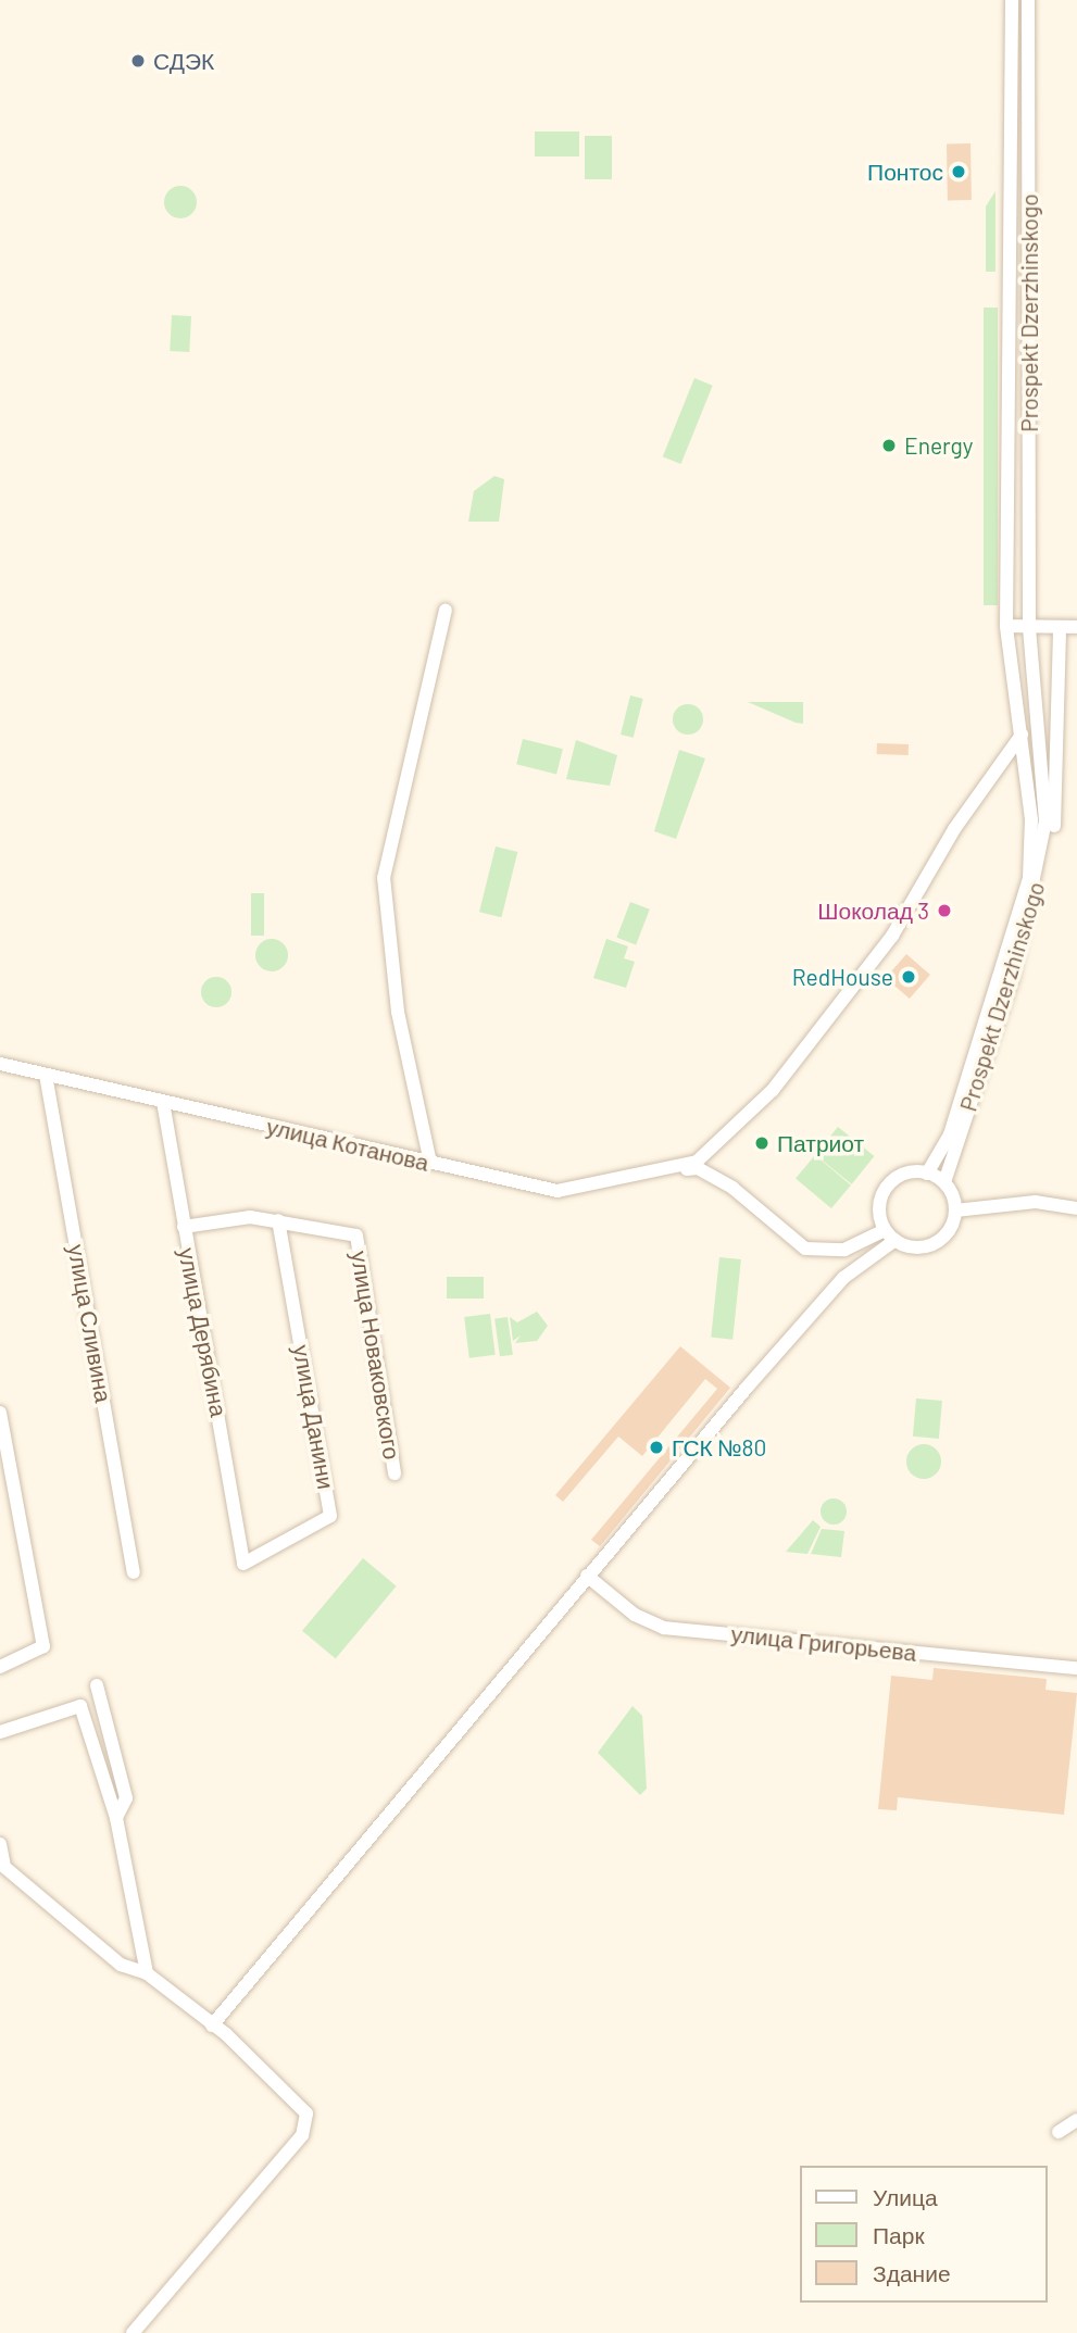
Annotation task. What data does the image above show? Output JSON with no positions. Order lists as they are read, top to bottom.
{
  "streets": {
    "street": [
      "Prospekt Dzerzhinskogo",
      "улица Котанова",
      "улица Сливина",
      "улица Дерябина",
      "улица Новаковского",
      "улица Данини",
      "улица Григорьева"
    ]
  },
  "crossings": [
    ["улица Котанова", "улица Сливина"],
    ["улица Котанова", "улица Дерябина"],
    ["улица Дерябина", "улица Данини"],
    ["улица Новаковского", "улица Данини"]
  ],
  "places": [
    "СДЭК",
    "Понтос",
    "Energy",
    "Шоколад 3",
    "RedHouse",
    "Патриот",
    "ГСК №80"
  ],
  "legend": ["Улица", "Парк", "Здание"]
}
